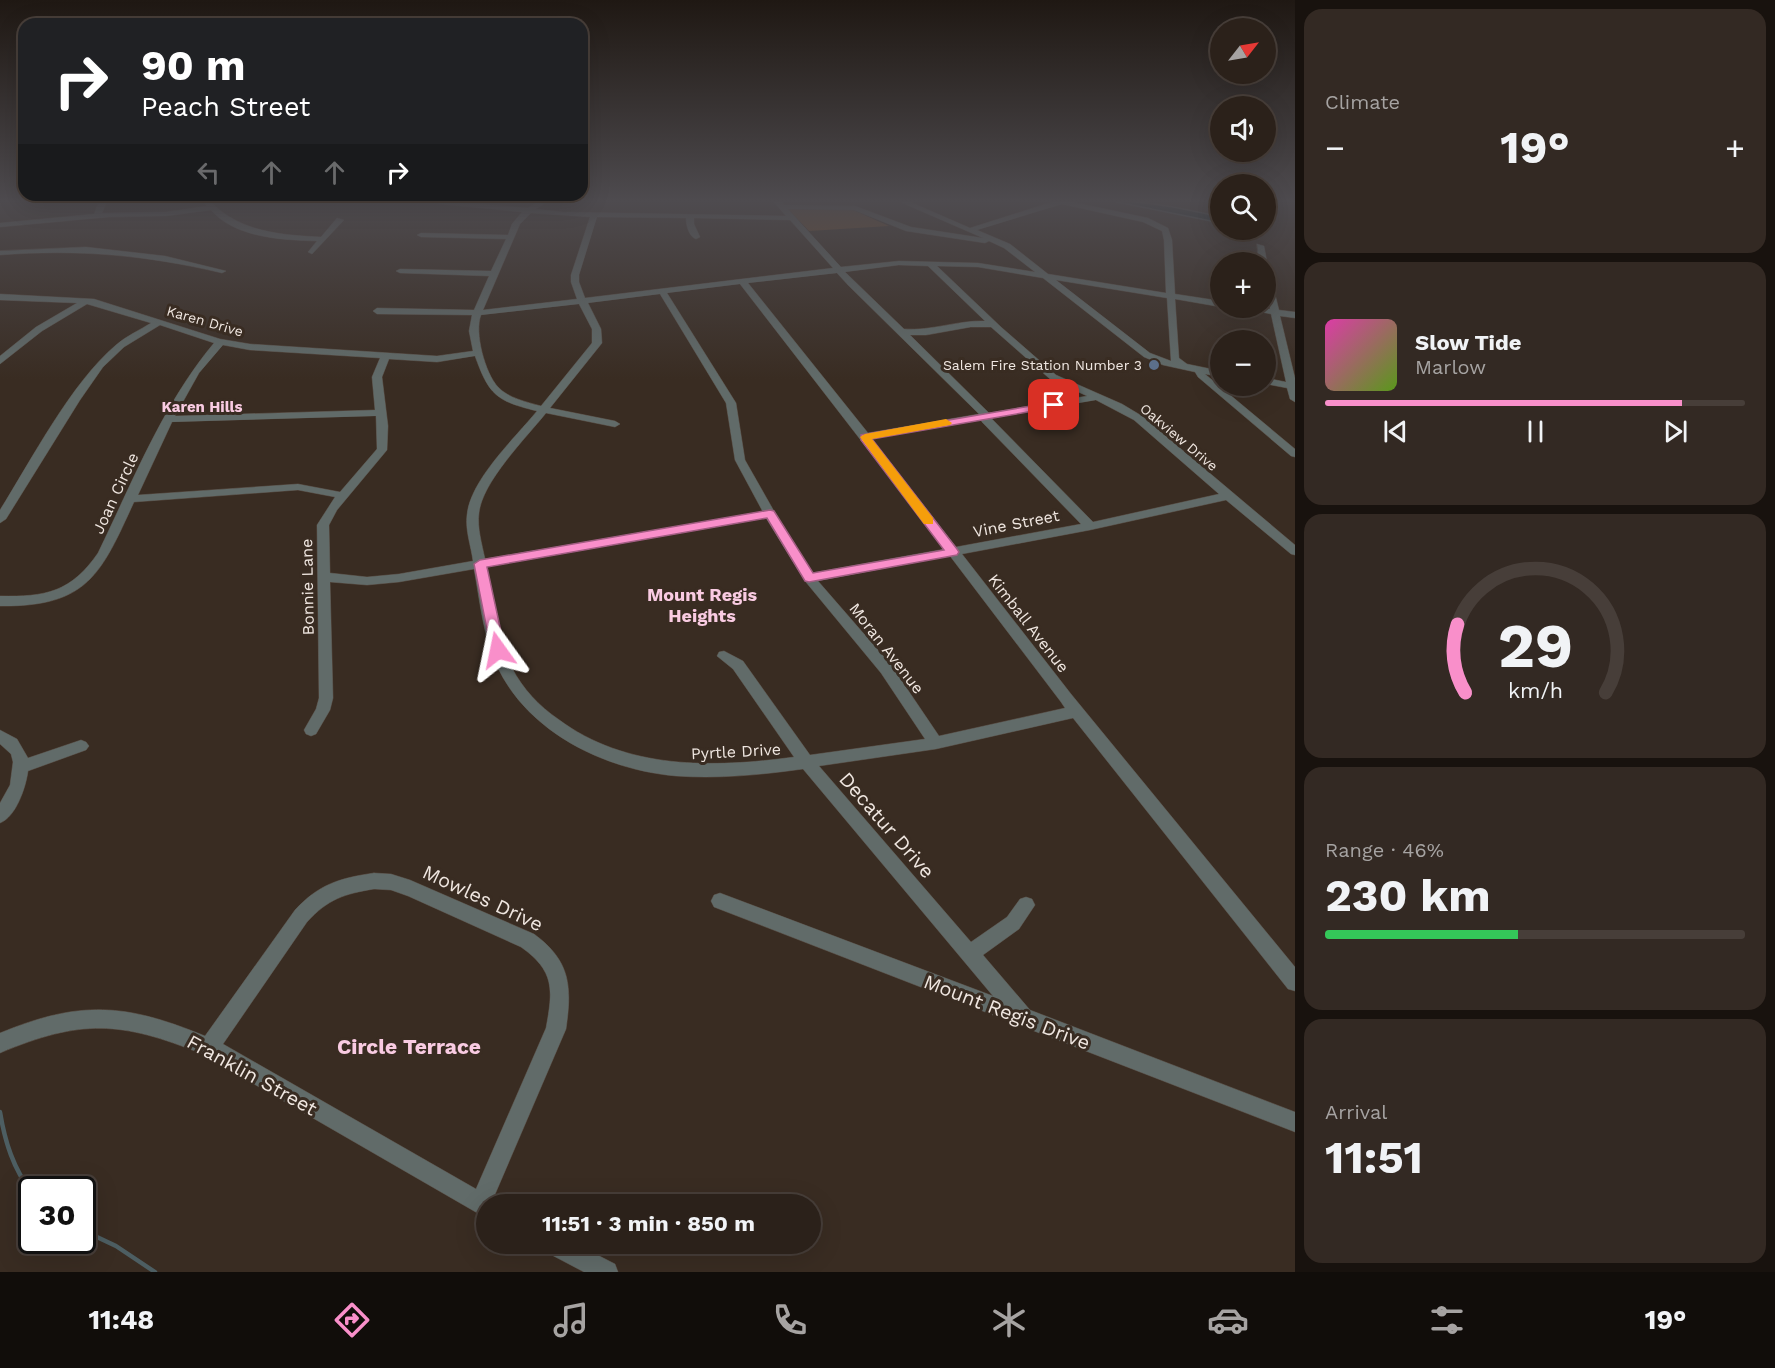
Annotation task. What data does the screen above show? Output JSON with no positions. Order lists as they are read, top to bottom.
{
  "streets": {
    "street": [
      "Karen Drive",
      "Oakview Drive",
      "Joan Circle",
      "Vine Street",
      "Bonnie Lane",
      "Kimball Avenue",
      "Moran Avenue",
      "Pyrtle Drive",
      "Decatur Drive",
      "Mowles Drive",
      "Mount Regis Drive",
      "Franklin Street"
    ]
  },
  "crossings": [
    ["Karen Drive", "Joan Circle"],
    ["Karen Drive", "Bonnie Lane"],
    ["Oakview Drive", "Vine Street"],
    ["Vine Street", "Kimball Avenue"],
    ["Vine Street", "Moran Avenue"],
    ["Kimball Avenue", "Pyrtle Drive"],
    ["Moran Avenue", "Pyrtle Drive"],
    ["Pyrtle Drive", "Decatur Drive"],
    ["Decatur Drive", "Mount Regis Drive"],
    ["Mowles Drive", "Franklin Street"]
  ],
  "districts": ["Karen Hills", "Mount Regis Heights", "Circle Terrace"],
  "places": ["Salem Fire Station Number 3"],
  "north": "top right",
  "page": {
    "tile": [
      "Climate",
      ["Range · 46%", "230 km"],
      ["Arrival", "11:51"]
    ],
    "map_buttons": ["+", "−"],
    "turn": ["90 m", "Peach Street"],
    "heat": ["−", "19°", "+"],
    "song": ["Slow Tide", "Marlow"],
    "limit": "30",
    "trip": "11:51 · 3 min · 850 m",
    "tabs": ["11:48", "19°"],
    "gauge": ["29", "km/h"]
  }
}
